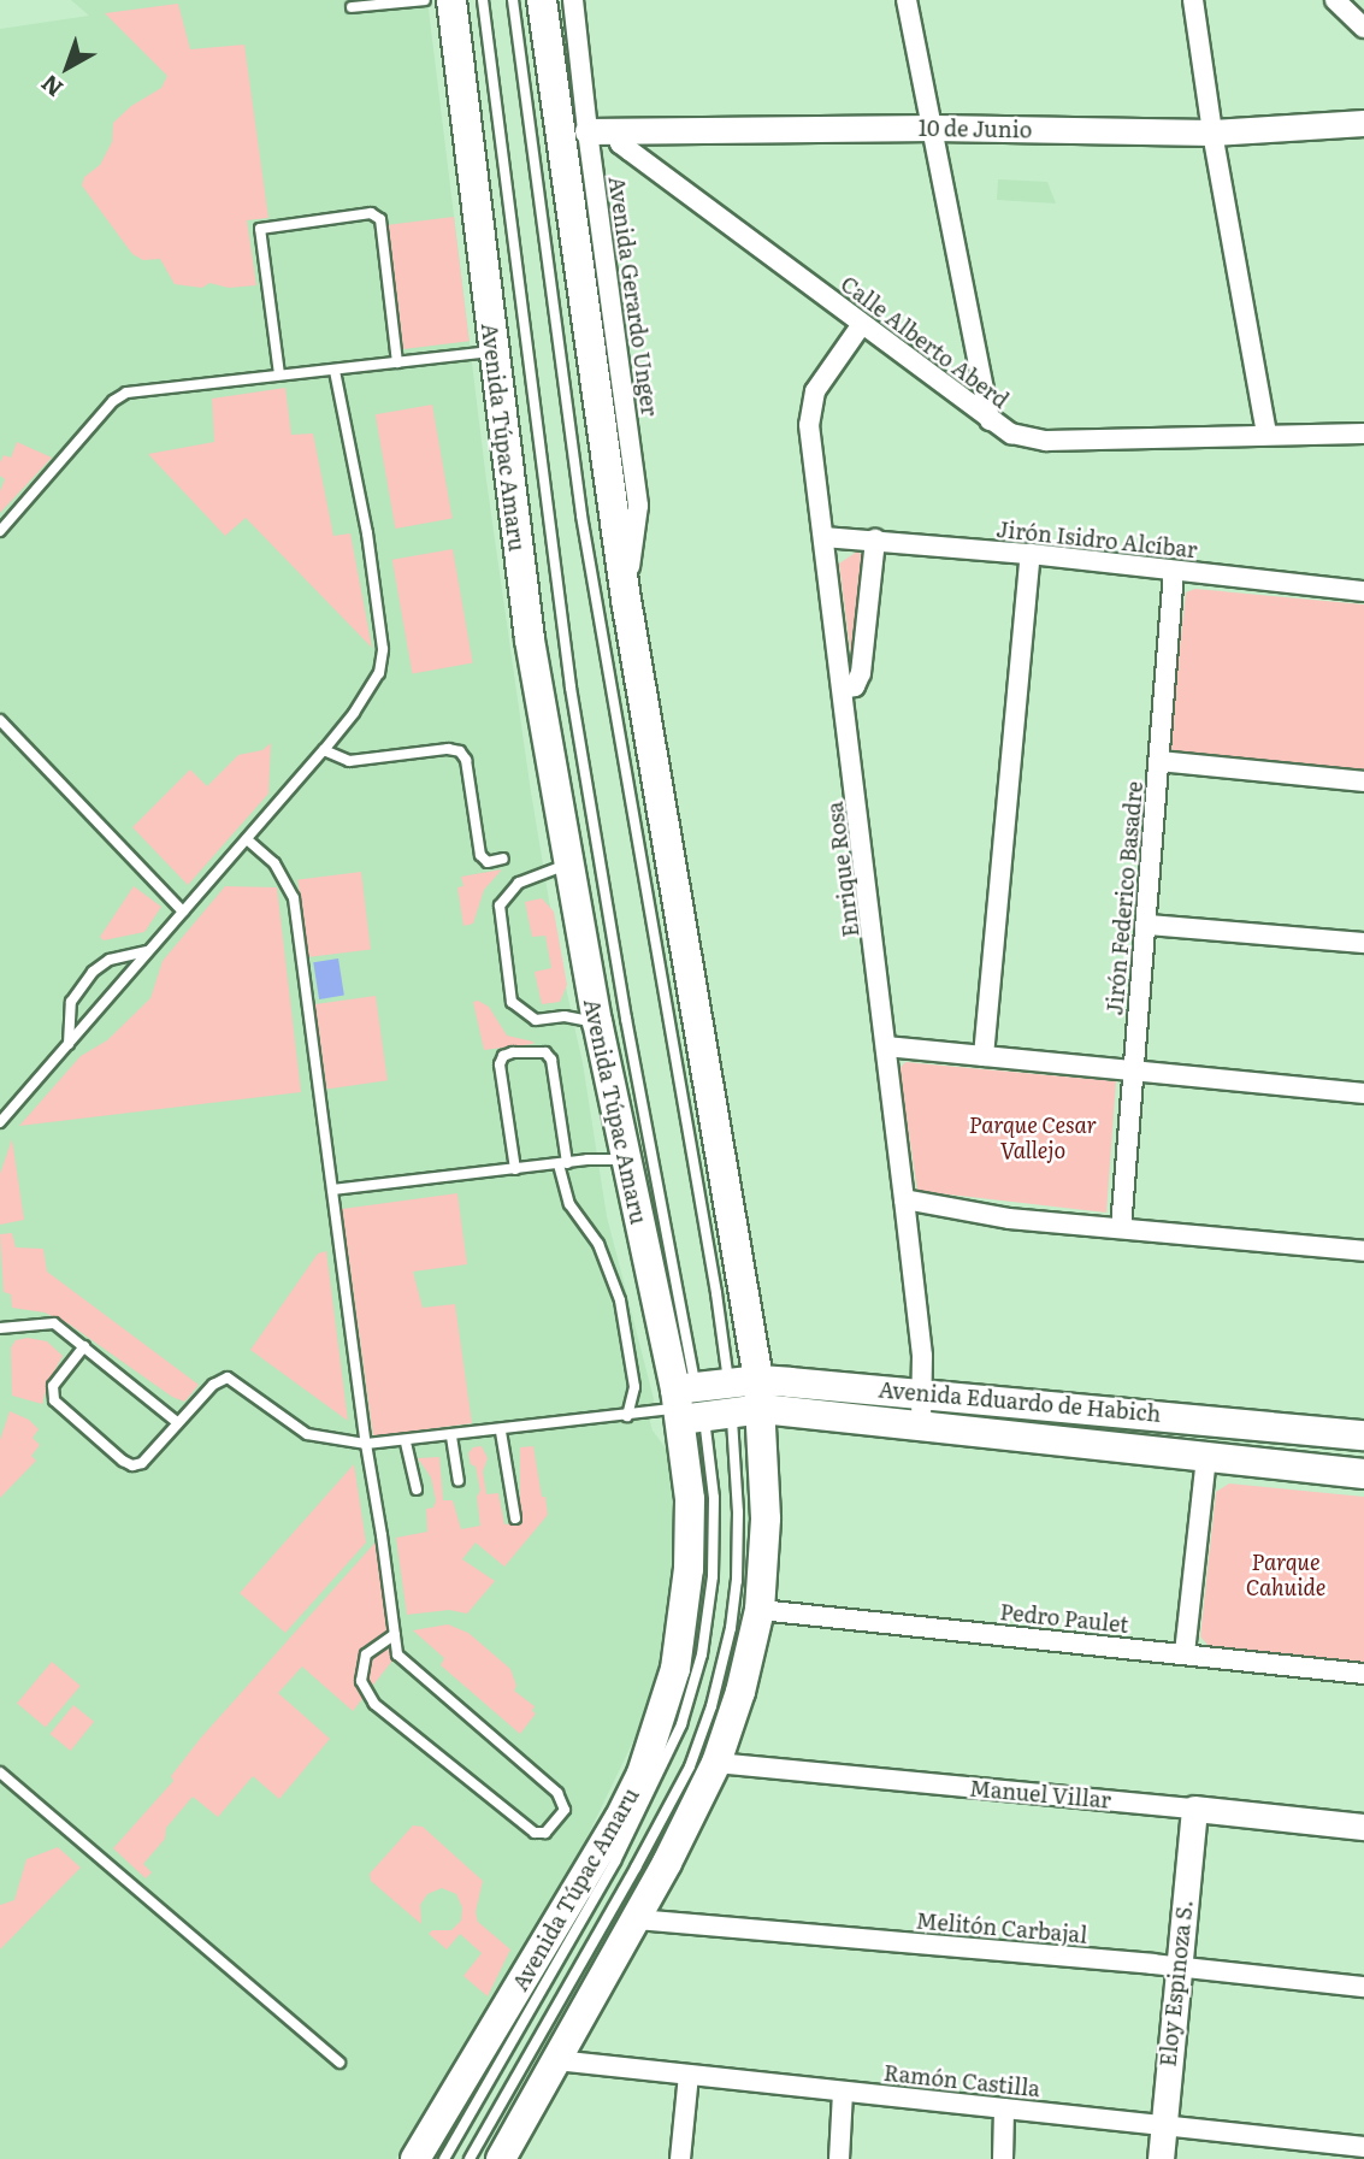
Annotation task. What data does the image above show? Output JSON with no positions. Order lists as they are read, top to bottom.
{
  "streets": {
    "main road": ["Avenida Túpac Amaru", "Avenida Eduardo de Habich"],
    "street": [
      "10 de Junio",
      "Avenida Gerardo Unger",
      "Calle Alberto Aberd",
      "Jirón Isidro Alcíbar",
      "Enrique Rosa",
      "Jirón Federico Basadre",
      "Pedro Paulet",
      "Manuel Villar",
      "Melitón Carbajal",
      "Eloy Espinoza S.",
      "Ramón Castilla"
    ]
  },
  "crossings": [
    ["10 de Junio", "Avenida Gerardo Unger"],
    ["10 de Junio", "Calle Alberto Aberd"],
    ["Calle Alberto Aberd", "Enrique Rosa"],
    ["Avenida Túpac Amaru", "Avenida Eduardo de Habich"],
    ["Jirón Isidro Alcíbar", "Enrique Rosa"],
    ["Jirón Isidro Alcíbar", "Jirón Federico Basadre"],
    ["Enrique Rosa", "Avenida Eduardo de Habich"],
    ["Manuel Villar", "Eloy Espinoza S."],
    ["Melitón Carbajal", "Eloy Espinoza S."],
    ["Eloy Espinoza S.", "Ramón Castilla"]
  ],
  "parks": ["Parque Cesar Vallejo", "Parque Cahuide"],
  "north": "bottom left"
}
